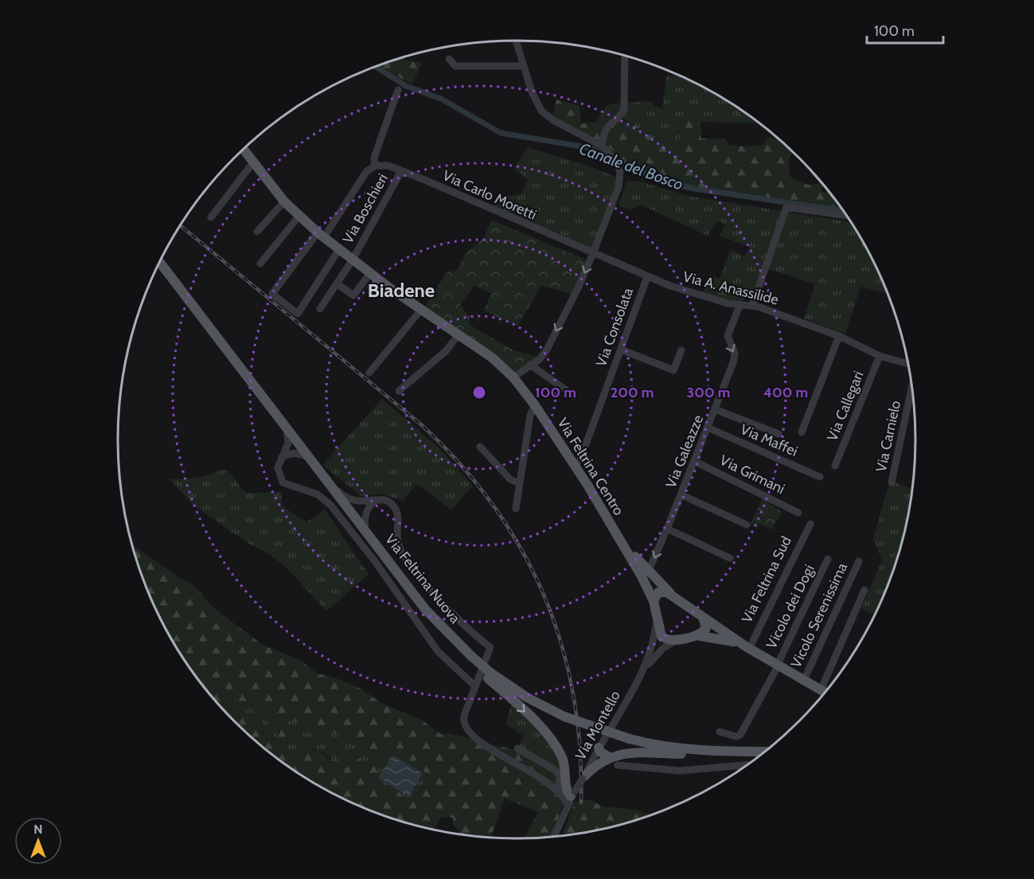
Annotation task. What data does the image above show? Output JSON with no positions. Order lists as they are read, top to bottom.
{
  "streets": {
    "main road": ["Via Feltrina Centro", "Via Feltrina Nuova", "Via Feltrina Sud"],
    "street": [
      "Via Carlo Moretti",
      "Via Boschieri",
      "Via A. Anassilide",
      "Via Consolata",
      "Via Callegari",
      "Via Carnielo",
      "Via Maffei",
      "Via Galeazze",
      "Via Grimani",
      "Vicolo dei Dogi",
      "Vicolo Serenissima",
      "Via Montello"
    ]
  },
  "crossings": [
    ["Via Carlo Moretti", "Via Boschieri"],
    ["Via Carlo Moretti", "Via A. Anassilide"],
    ["Via Boschieri", "Via Feltrina Centro"],
    ["Via A. Anassilide", "Via Consolata"],
    ["Via A. Anassilide", "Via Callegari"],
    ["Via A. Anassilide", "Via Galeazze"],
    ["Via Consolata", "Via Feltrina Centro"],
    ["Via Maffei", "Via Galeazze"],
    ["Via Galeazze", "Via Feltrina Centro"],
    ["Via Galeazze", "Via Grimani"],
    ["Via Feltrina Sud", "Vicolo dei Dogi"],
    ["Via Feltrina Sud", "Vicolo Serenissima"]
  ],
  "one_way": ["Via Galeazze"],
  "districts": ["Biadene"],
  "water": ["Canale del Bosco"],
  "scale_bar": "100 m",
  "north": "top",
  "rings": [
    "100 m",
    "200 m",
    "300 m",
    "400 m"
  ]
}
